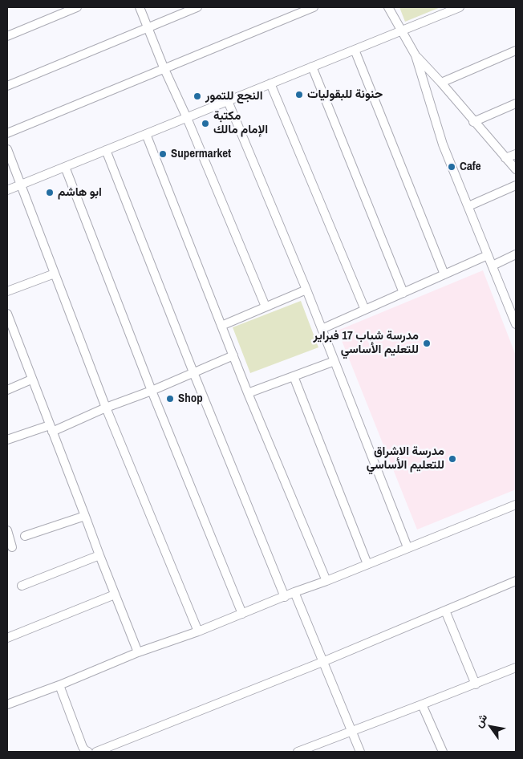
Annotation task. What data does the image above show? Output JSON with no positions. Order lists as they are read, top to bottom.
{
  "places": [
    "حنونة للبقوليات",
    "النجع للتمور",
    "مكتبة الإمام مالك",
    "Supermarket",
    "Cafe",
    "ابو هاشم",
    "مدرسة شباب 17 فبراير للتعليم الأساسي",
    "Shop",
    "مدرسة الاشراق للتعليم الأساسي"
  ],
  "north": "top left"
}
